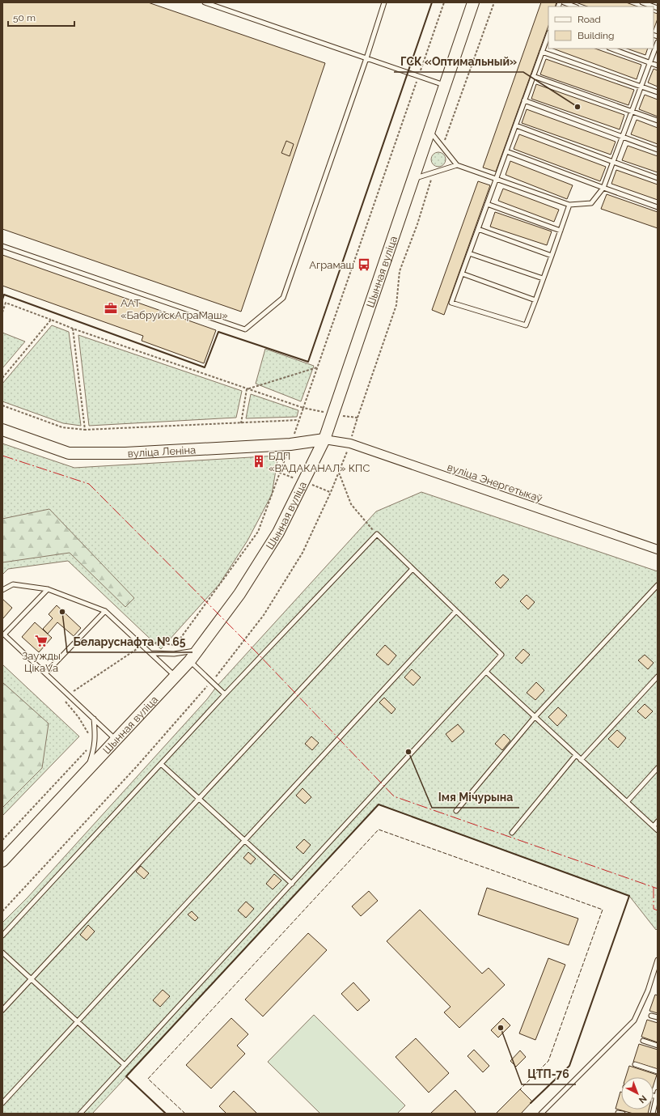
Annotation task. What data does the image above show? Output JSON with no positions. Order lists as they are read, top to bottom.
{
  "streets": {
    "main road": ["Шынная вуліца", "вуліца Леніна"],
    "street": ["вуліца Энергетыкаў"]
  },
  "crossings": [
    ["Шынная вуліца", "вуліца Леніна"],
    ["Шынная вуліца", "вуліца Энергетыкаў"],
    ["вуліца Леніна", "вуліца Энергетыкаў"]
  ],
  "places": {
    "other": [
      "ГСК «Оптимальный»",
      "Беларуснафта № 65",
      "Імя Мічурына",
      "ЦТП-76"
    ],
    "bus stop": ["Аграмаш"],
    "office": ["ААТ «БабруйскАграМаш»"],
    "building": ["БДП «ВАДАКАНАЛ» КПС"],
    "supermarket": ["Заужды ЦікаVа"]
  },
  "legend": ["Road", "Building"],
  "scale_bar": "50 m",
  "north": "bottom right"
}
